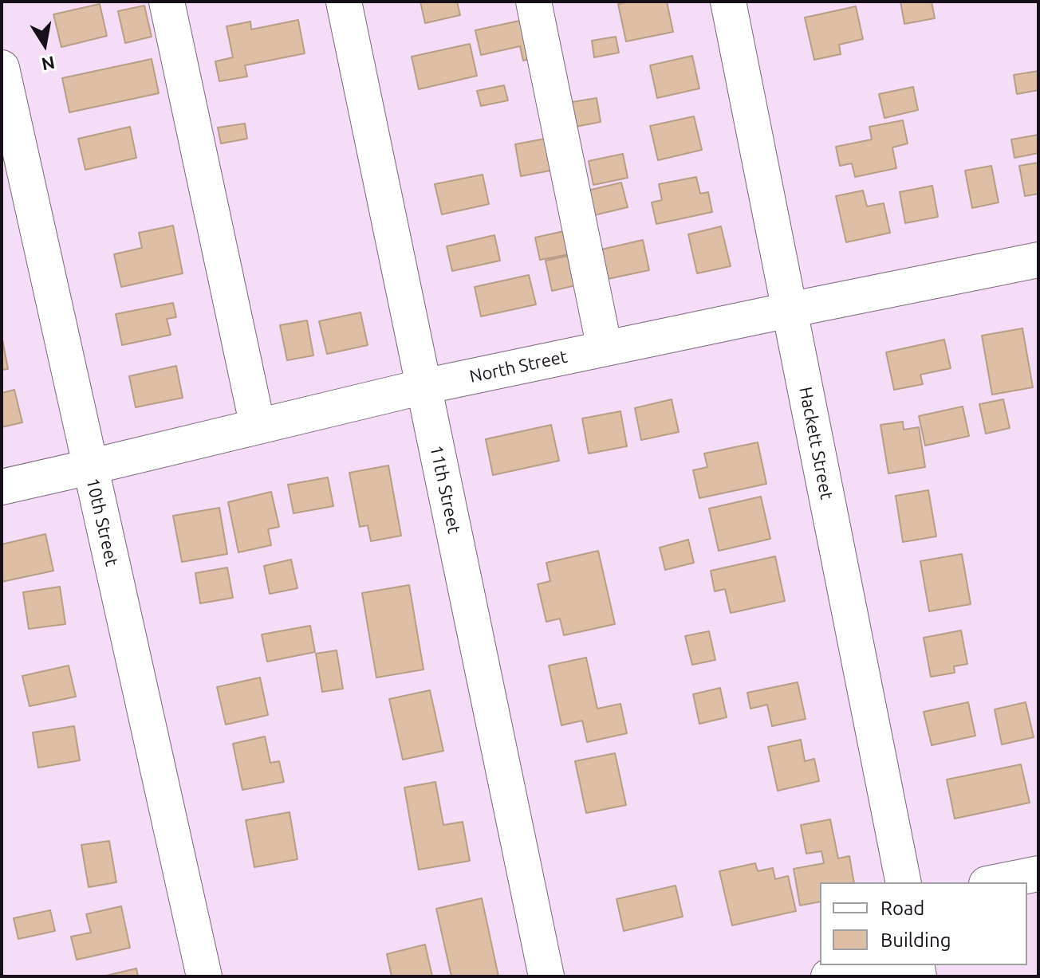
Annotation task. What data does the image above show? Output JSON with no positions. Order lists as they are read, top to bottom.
{
  "streets": {
    "street": [
      "North Street",
      "Hackett Street",
      "11th Street",
      "10th Street"
    ]
  },
  "crossings": [
    ["North Street", "Hackett Street"],
    ["North Street", "11th Street"],
    ["North Street", "10th Street"]
  ],
  "legend": ["Road", "Building"],
  "north": "bottom"
}
